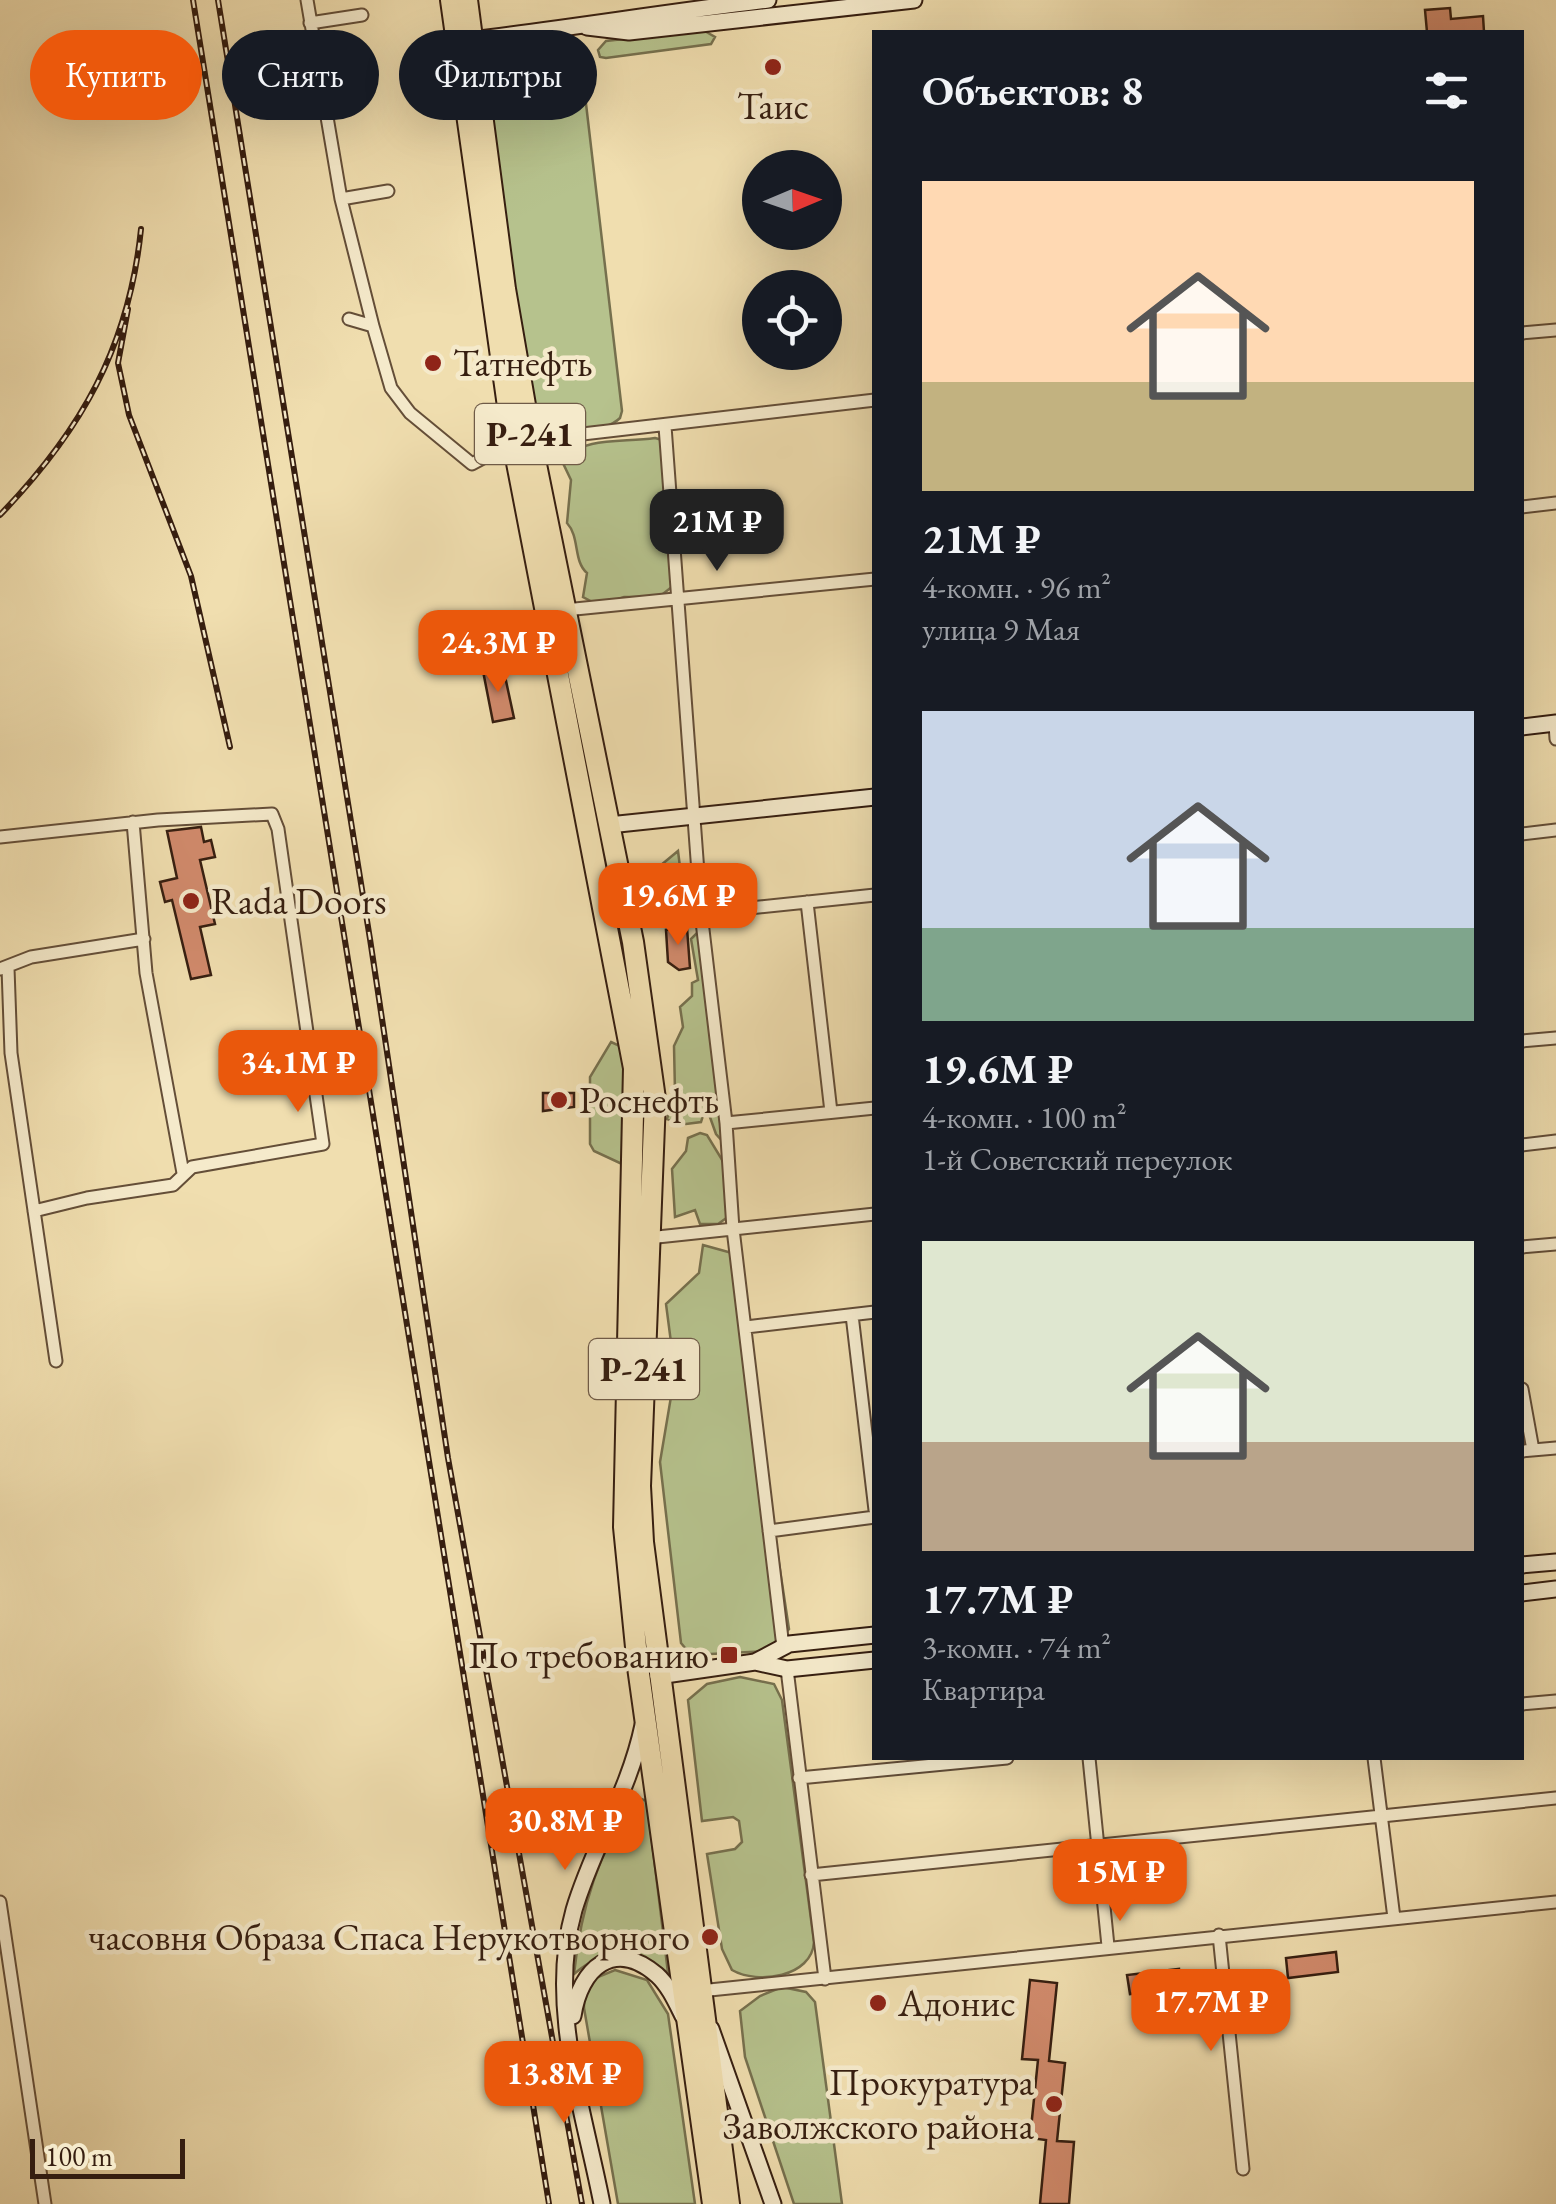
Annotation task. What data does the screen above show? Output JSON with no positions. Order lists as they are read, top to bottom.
{
  "streets": {
    "highway": ["Р-241"]
  },
  "places": {
    "other": [
      "Таис",
      "Татнефть",
      "Rada Doors",
      "Роснефть",
      "часовня Образа Спаса Нерукотворного",
      "Адонис",
      "Прокуратура Заволжского района"
    ],
    "transit": ["По требованию"]
  },
  "scale_bar": "100 m",
  "north": "right",
  "page": {
    "chip": ["Купить", "Снять", "Фильтры"],
    "heading": "Объектов: 8",
    "list": [
      {
        "name": "21M ₽",
        "note": "4-комн. · 96 m² · улица 9 Мая"
      },
      {
        "name": "19.6M ₽",
        "note": "4-комн. · 100 m² · 1-й Советский переулок"
      },
      {
        "name": "17.7M ₽",
        "note": "3-комн. · 74 m² · Квартира"
      }
    ],
    "price": [
      "21M ₽",
      "24.3M ₽",
      "19.6M ₽",
      "34.1M ₽",
      "30.8M ₽",
      "15M ₽",
      "17.7M ₽",
      "13.8M ₽"
    ],
    "scale": "100 m"
  }
}
